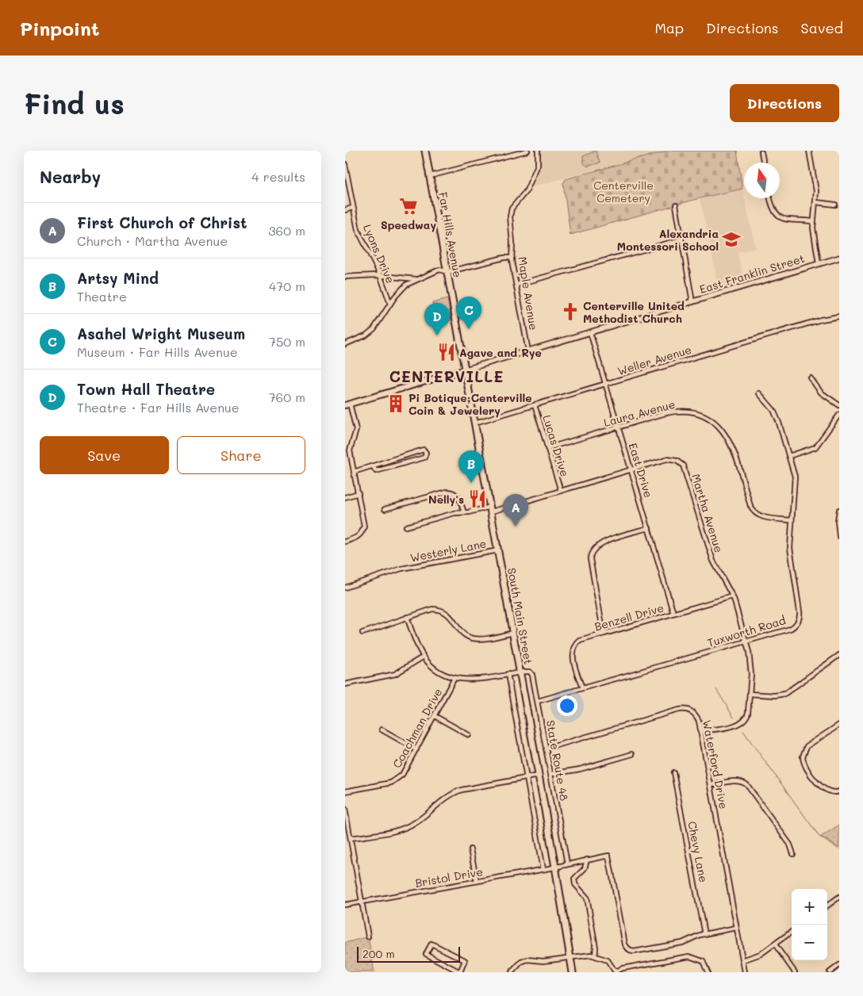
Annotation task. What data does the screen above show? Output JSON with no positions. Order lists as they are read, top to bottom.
{
  "streets": {
    "main road": ["Far Hills Avenue", "South Main Street"],
    "street": [
      "Lyons Drive",
      "East Franklin Street",
      "Maple Avenue",
      "Weller Avenue",
      "Laura Avenue",
      "Lucas Drive",
      "East Drive",
      "Martha Avenue",
      "Westerly Lane",
      "Benzell Drive",
      "Tuxworth Road",
      "Coachman Drive",
      "State Route 48",
      "Waterford Drive",
      "Chevy Lane",
      "Bristol Drive"
    ]
  },
  "crossings": [
    ["Far Hills Avenue", "East Franklin Street"],
    ["Far Hills Avenue", "South Main Street"],
    ["East Franklin Street", "Maple Avenue"],
    ["East Franklin Street", "East Drive"],
    ["East Franklin Street", "South Main Street"],
    ["Weller Avenue", "Lucas Drive"],
    ["Weller Avenue", "East Drive"],
    ["Weller Avenue", "South Main Street"],
    ["Laura Avenue", "Lucas Drive"],
    ["Laura Avenue", "East Drive"],
    ["Laura Avenue", "Tuxworth Road"],
    ["Lucas Drive", "Martha Avenue"],
    ["East Drive", "Martha Avenue"],
    ["East Drive", "Benzell Drive"],
    ["Martha Avenue", "South Main Street"],
    ["Martha Avenue", "Benzell Drive"],
    ["Martha Avenue", "Tuxworth Road"],
    ["Martha Avenue", "Waterford Drive"],
    ["Westerly Lane", "South Main Street"],
    ["South Main Street", "State Route 48"],
    ["South Main Street", "Bristol Drive"],
    ["Benzell Drive", "Tuxworth Road"],
    ["Tuxworth Road", "State Route 48"],
    ["State Route 48", "Waterford Drive"],
    ["State Route 48", "Bristol Drive"],
    ["Chevy Lane", "Bristol Drive"]
  ],
  "districts": ["CENTERVILLE"],
  "parks": ["Centerville Cemetery"],
  "places": {
    "supermarket": ["Speedway"],
    "school or university": ["Alexandria Montessori School"],
    "church": ["Centerville United Methodist Church"],
    "restaurant": ["Agave and Rye", "Nelly's"],
    "building": ["Pi Botique;Centerville Coin & Jewelery"]
  },
  "scale_bar": "200 m",
  "north": "top",
  "page": {
    "header": "Pinpoint",
    "nav": ["Map", "Directions", "Saved"],
    "buttons": [
      "Directions",
      ["Save", "Share"]
    ],
    "title": "Find us",
    "heading": ["Nearby", "4 results"],
    "list": [
      {
        "mark": "A",
        "name": "First Church of Christ",
        "note": "Church · Martha Avenue",
        "value": "360 m"
      },
      {
        "mark": "B",
        "name": "Artsy Mind",
        "note": "Theatre",
        "value": "470 m"
      },
      {
        "mark": "C",
        "name": "Asahel Wright Museum",
        "note": "Museum · Far Hills Avenue",
        "value": "750 m"
      },
      {
        "mark": "D",
        "name": "Town Hall Theatre",
        "note": "Theatre · Far Hills Avenue",
        "value": "760 m"
      }
    ],
    "pins": [
      "C",
      "D",
      "B",
      "A"
    ],
    "map_buttons": ["+", "−"],
    "scale": "200 m"
  }
}
